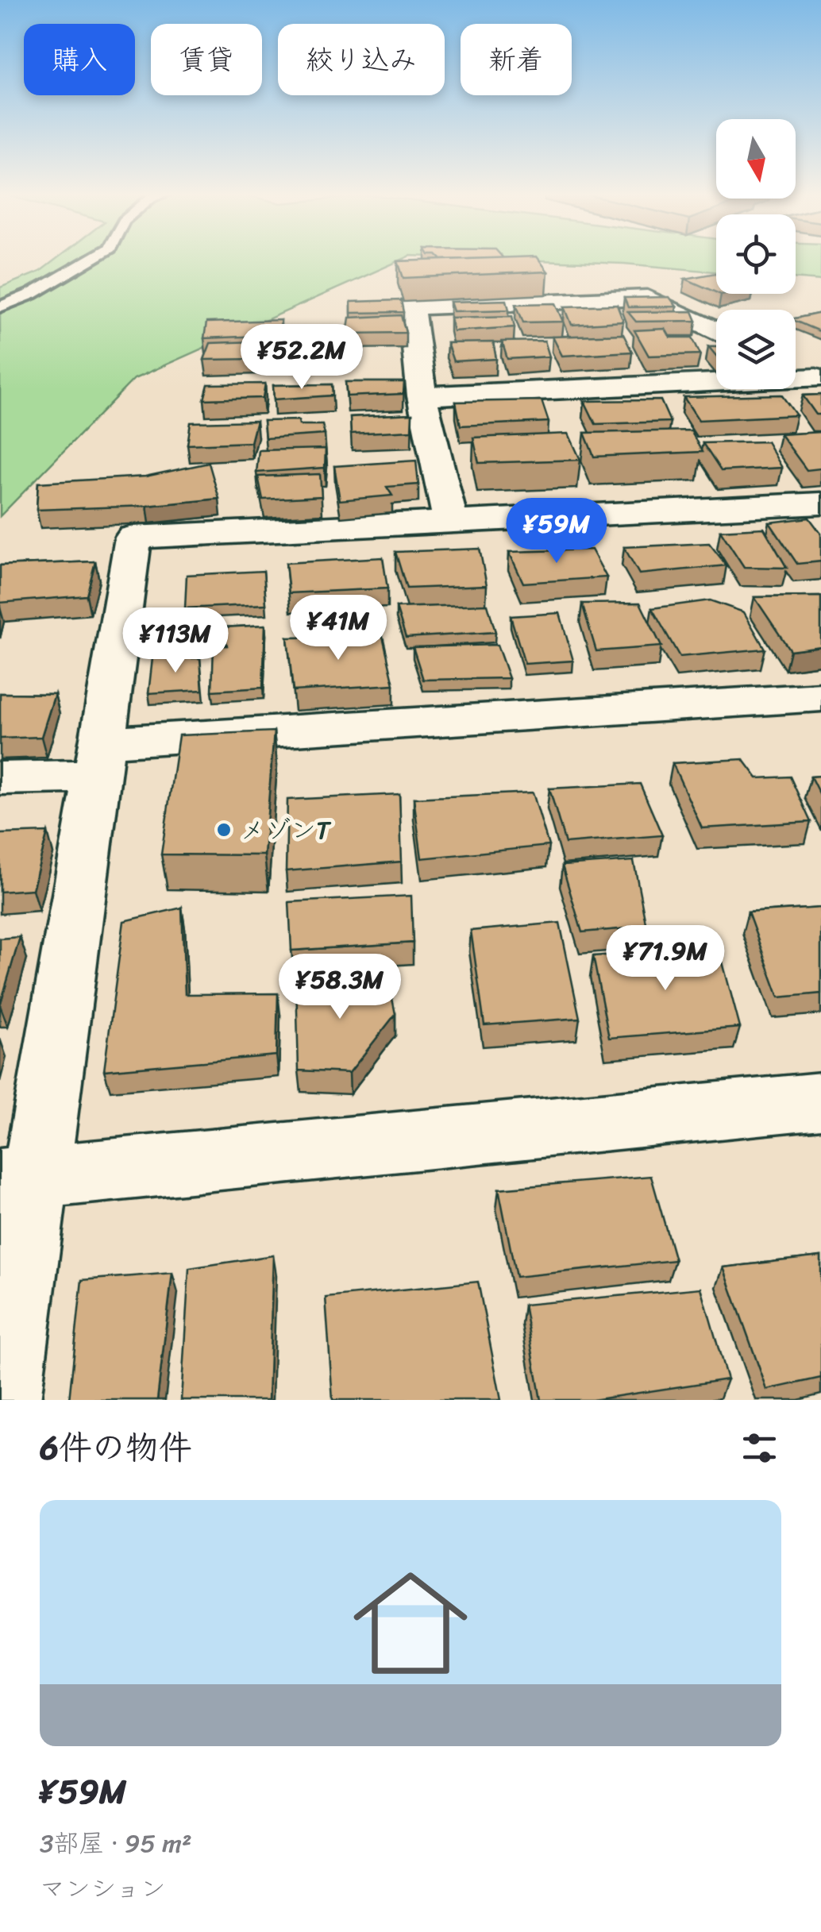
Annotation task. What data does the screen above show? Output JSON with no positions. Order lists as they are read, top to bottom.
{
  "places": ["メゾンT"],
  "north": "bottom",
  "page": {
    "chip": [
      "購入",
      "賃貸",
      "絞り込み",
      "新着"
    ],
    "price": [
      "¥52.2M",
      "¥59M",
      "¥41M",
      "¥113M",
      "¥71.9M",
      "¥58.3M"
    ],
    "heading": "6件の物件",
    "list": [
      {
        "name": "¥59M",
        "note": "3部屋 · 95 m² · マンション"
      }
    ]
  }
}
